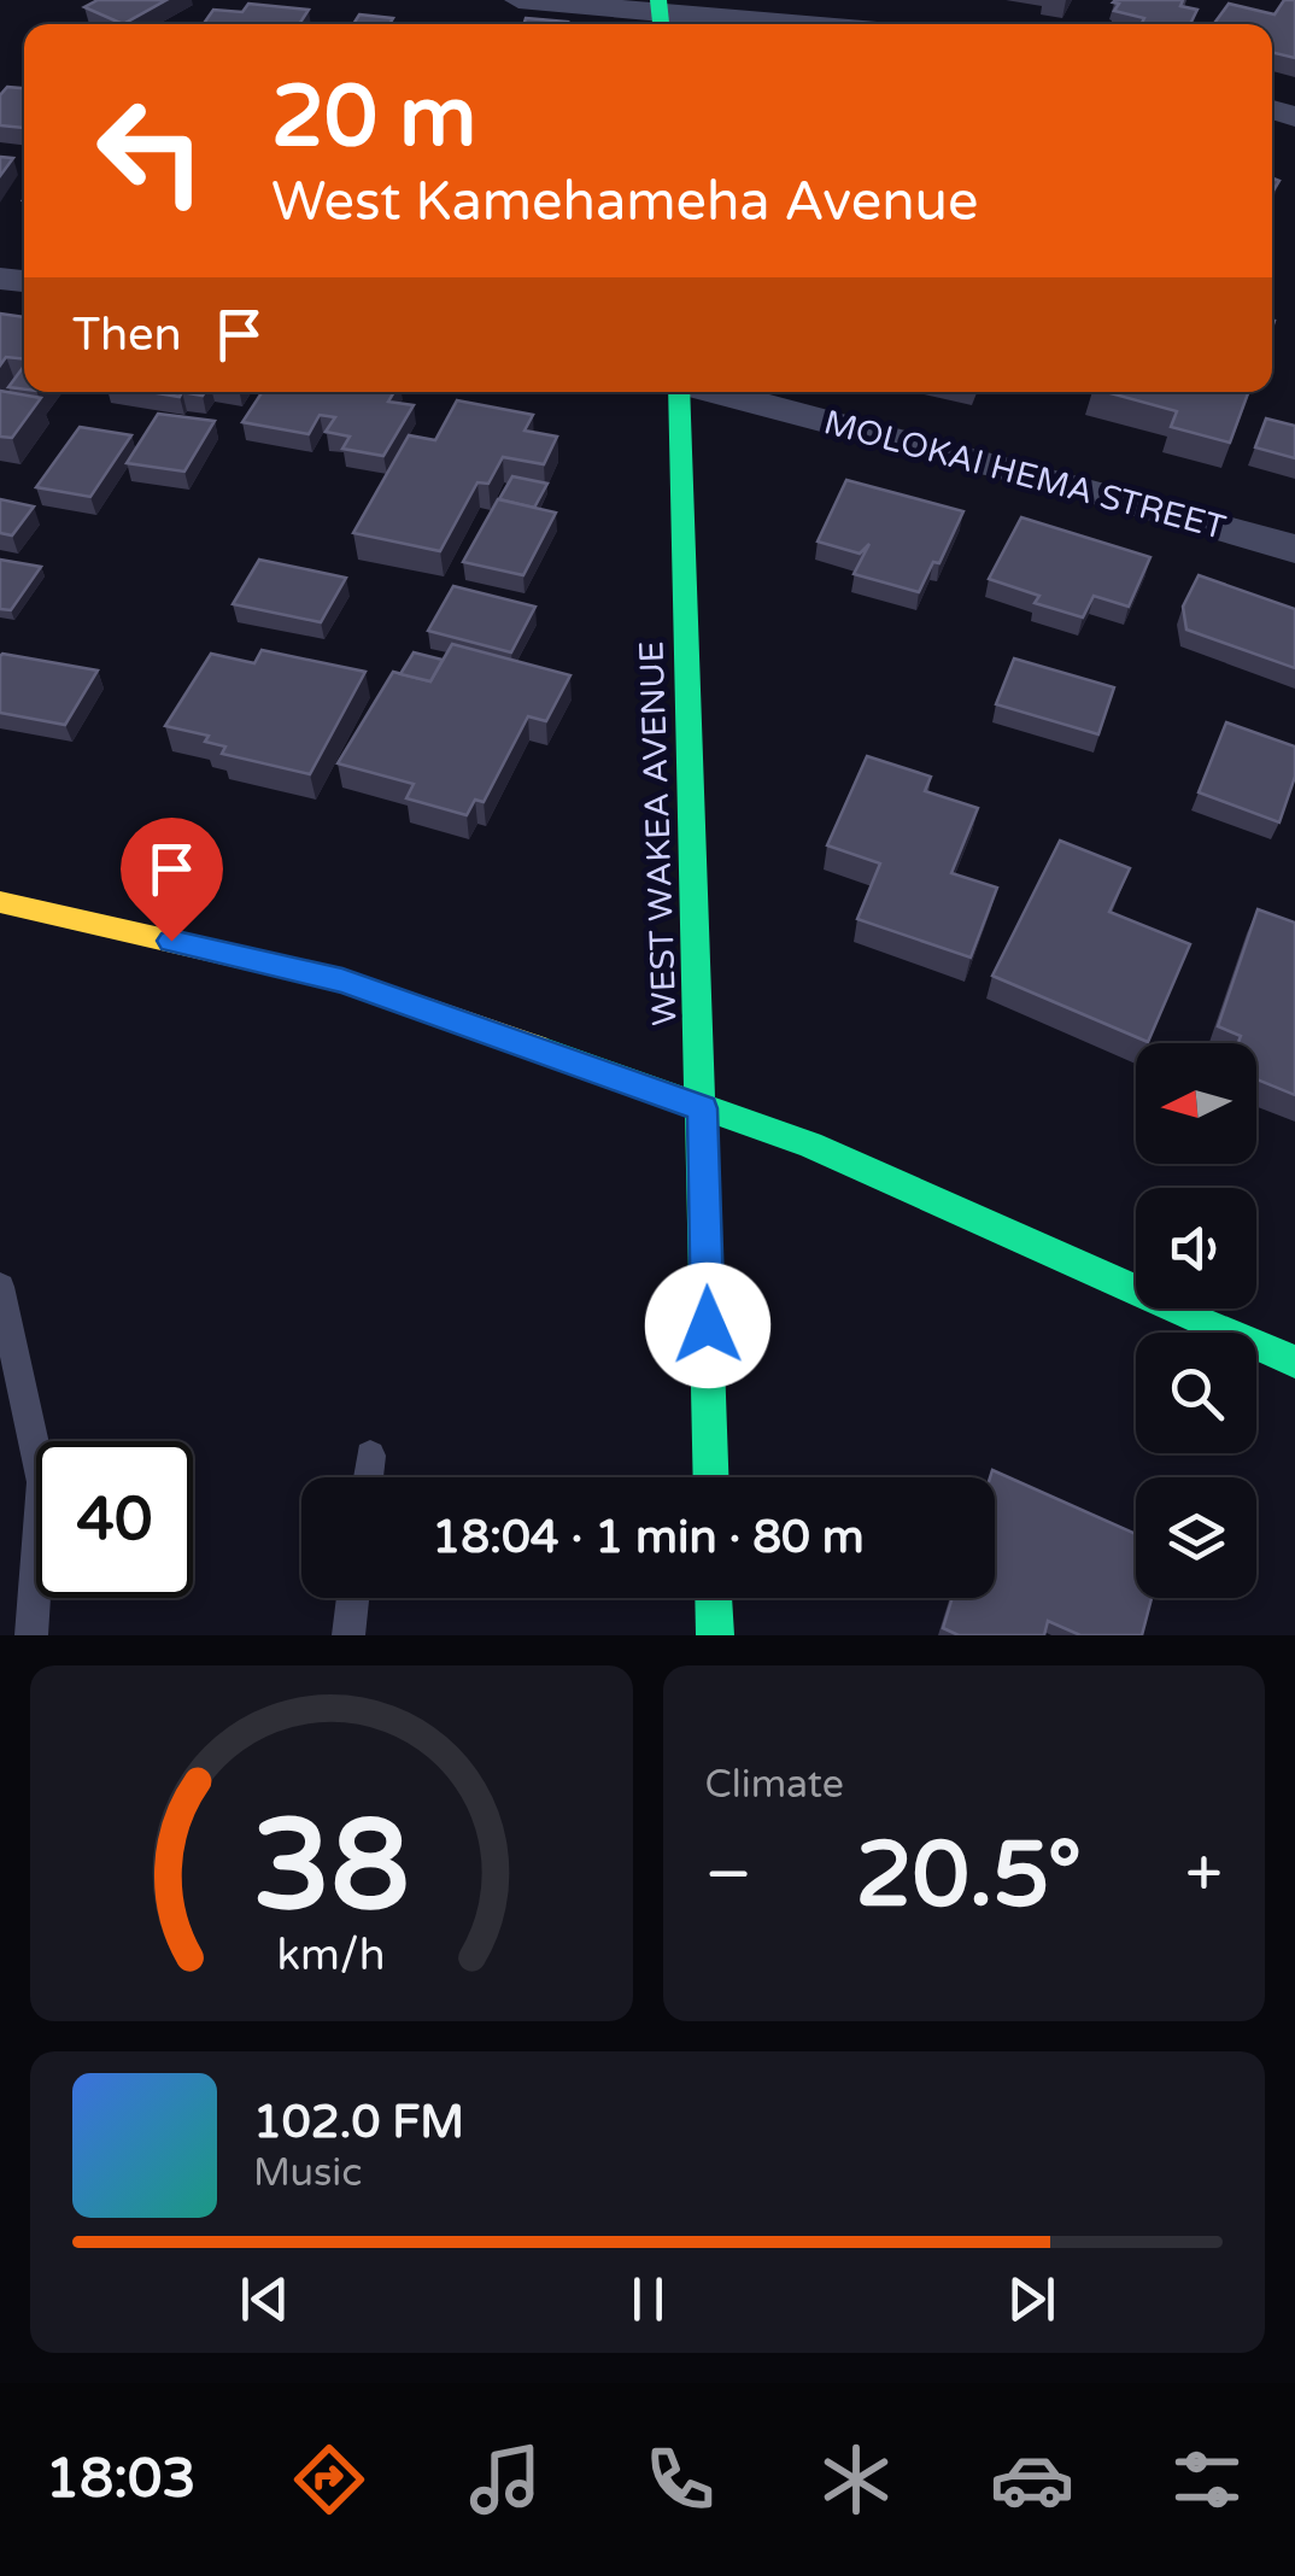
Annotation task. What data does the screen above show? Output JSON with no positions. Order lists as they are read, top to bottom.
{
  "streets": {
    "street": ["MOLOKAI HEMA STREET", "WEST WAKEA AVENUE"]
  },
  "north": "left",
  "page": {
    "turn": ["20 m", "West Kamehameha Avenue"],
    "then": "Then",
    "limit": "40",
    "trip": "18:04 · 1 min · 80 m",
    "tile": "Climate",
    "heat": ["−", "20.5°", "+"],
    "song": ["102.0 FM", "Music"],
    "tabs": "18:03",
    "gauge": ["38", "km/h"]
  }
}
